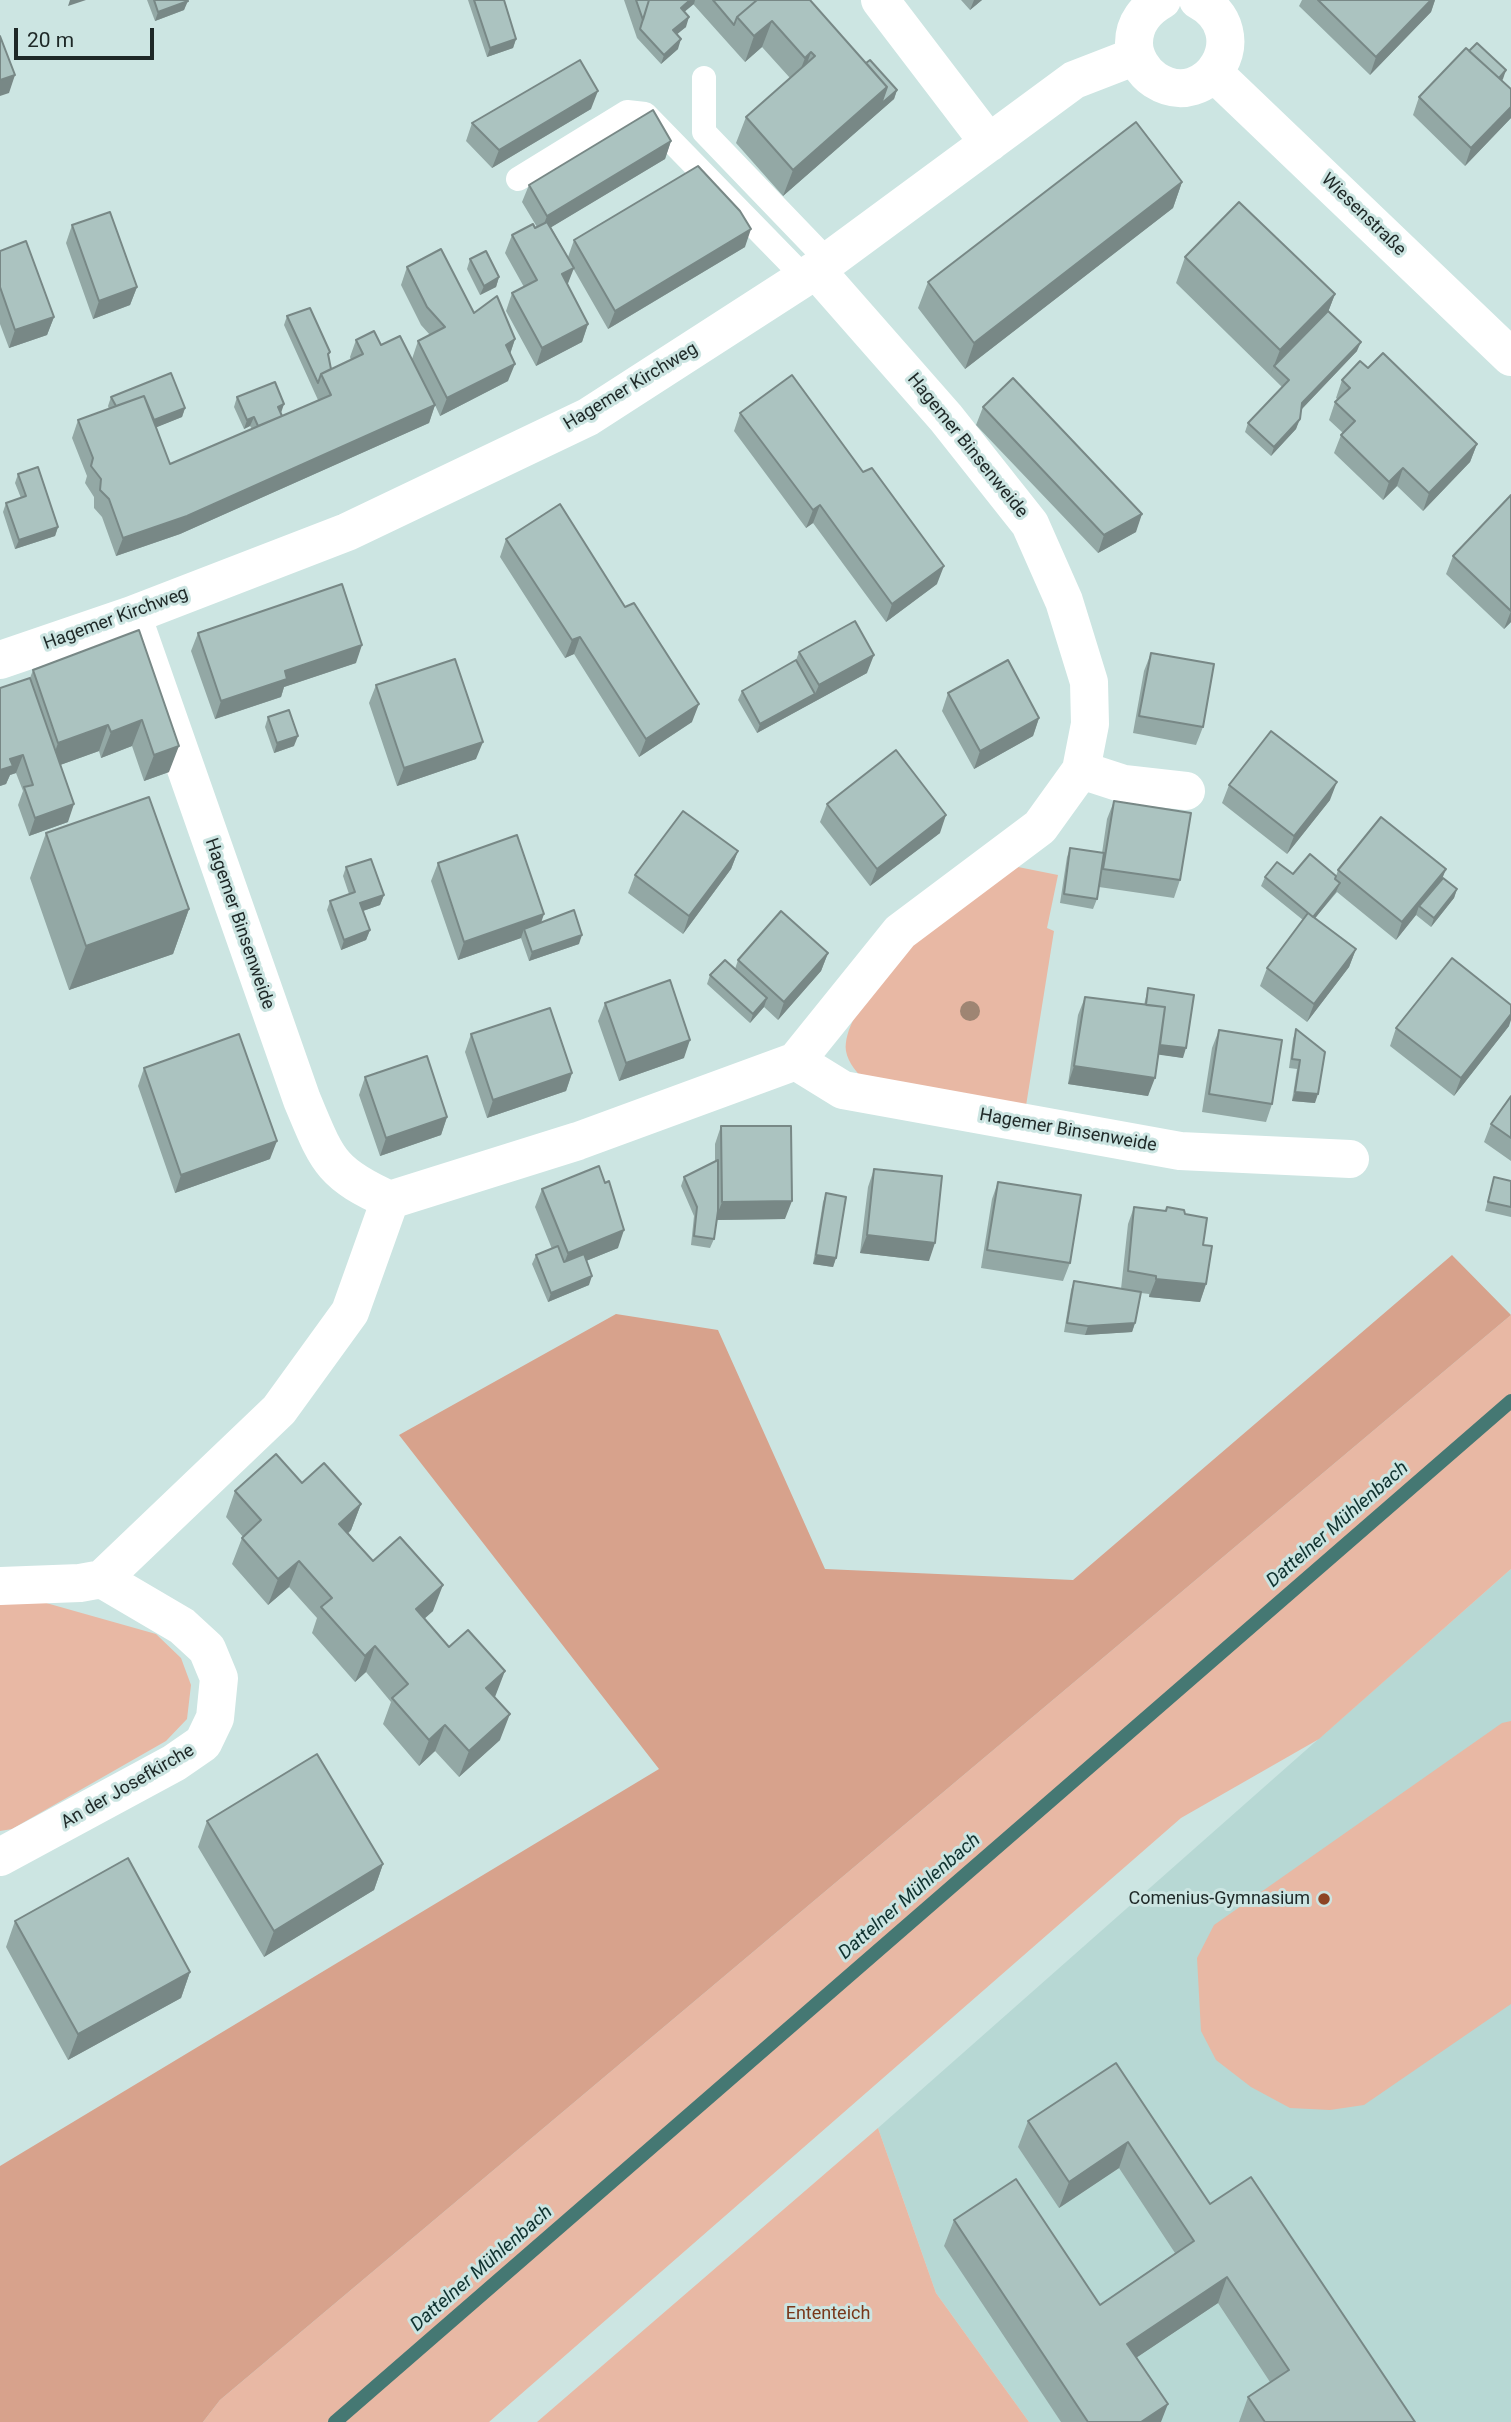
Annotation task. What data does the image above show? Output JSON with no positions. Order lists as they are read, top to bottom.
{
  "streets": {
    "street": [
      "Wiesenstraße",
      "Hagemer Kirchweg",
      "Hagemer Binsenweide",
      "An der Josefkirche"
    ]
  },
  "crossings": [
    ["Hagemer Kirchweg", "Hagemer Binsenweide"]
  ],
  "water": ["Dattelner Mühlenbach"],
  "parks": ["Ententeich"],
  "places": ["Comenius-Gymnasium"],
  "scale_bar": "20 m"
}
